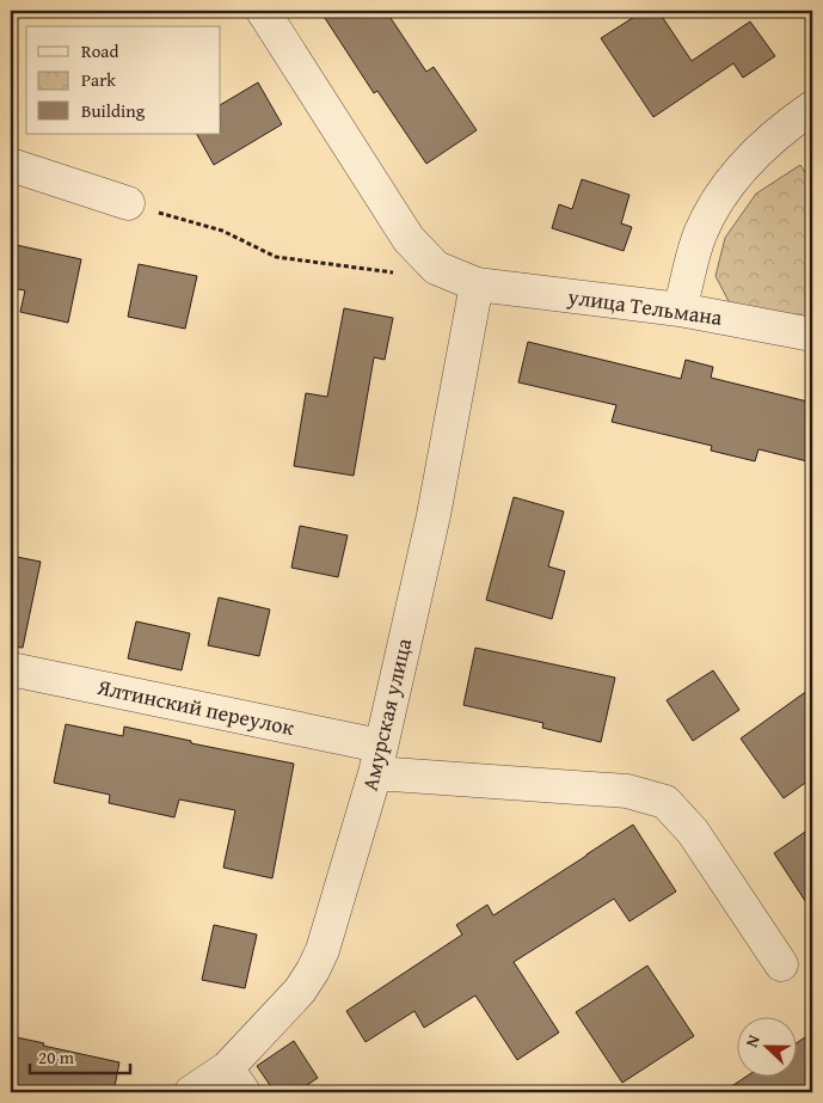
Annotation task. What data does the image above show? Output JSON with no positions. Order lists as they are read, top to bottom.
{
  "streets": {
    "street": ["улица Тельмана", "Ялтинский переулок", "Амурская улица"]
  },
  "crossings": [
    ["улица Тельмана", "Амурская улица"],
    ["Ялтинский переулок", "Амурская улица"]
  ],
  "legend": ["Road", "Park", "Building"],
  "scale_bar": "20 m",
  "north": "left"
}
